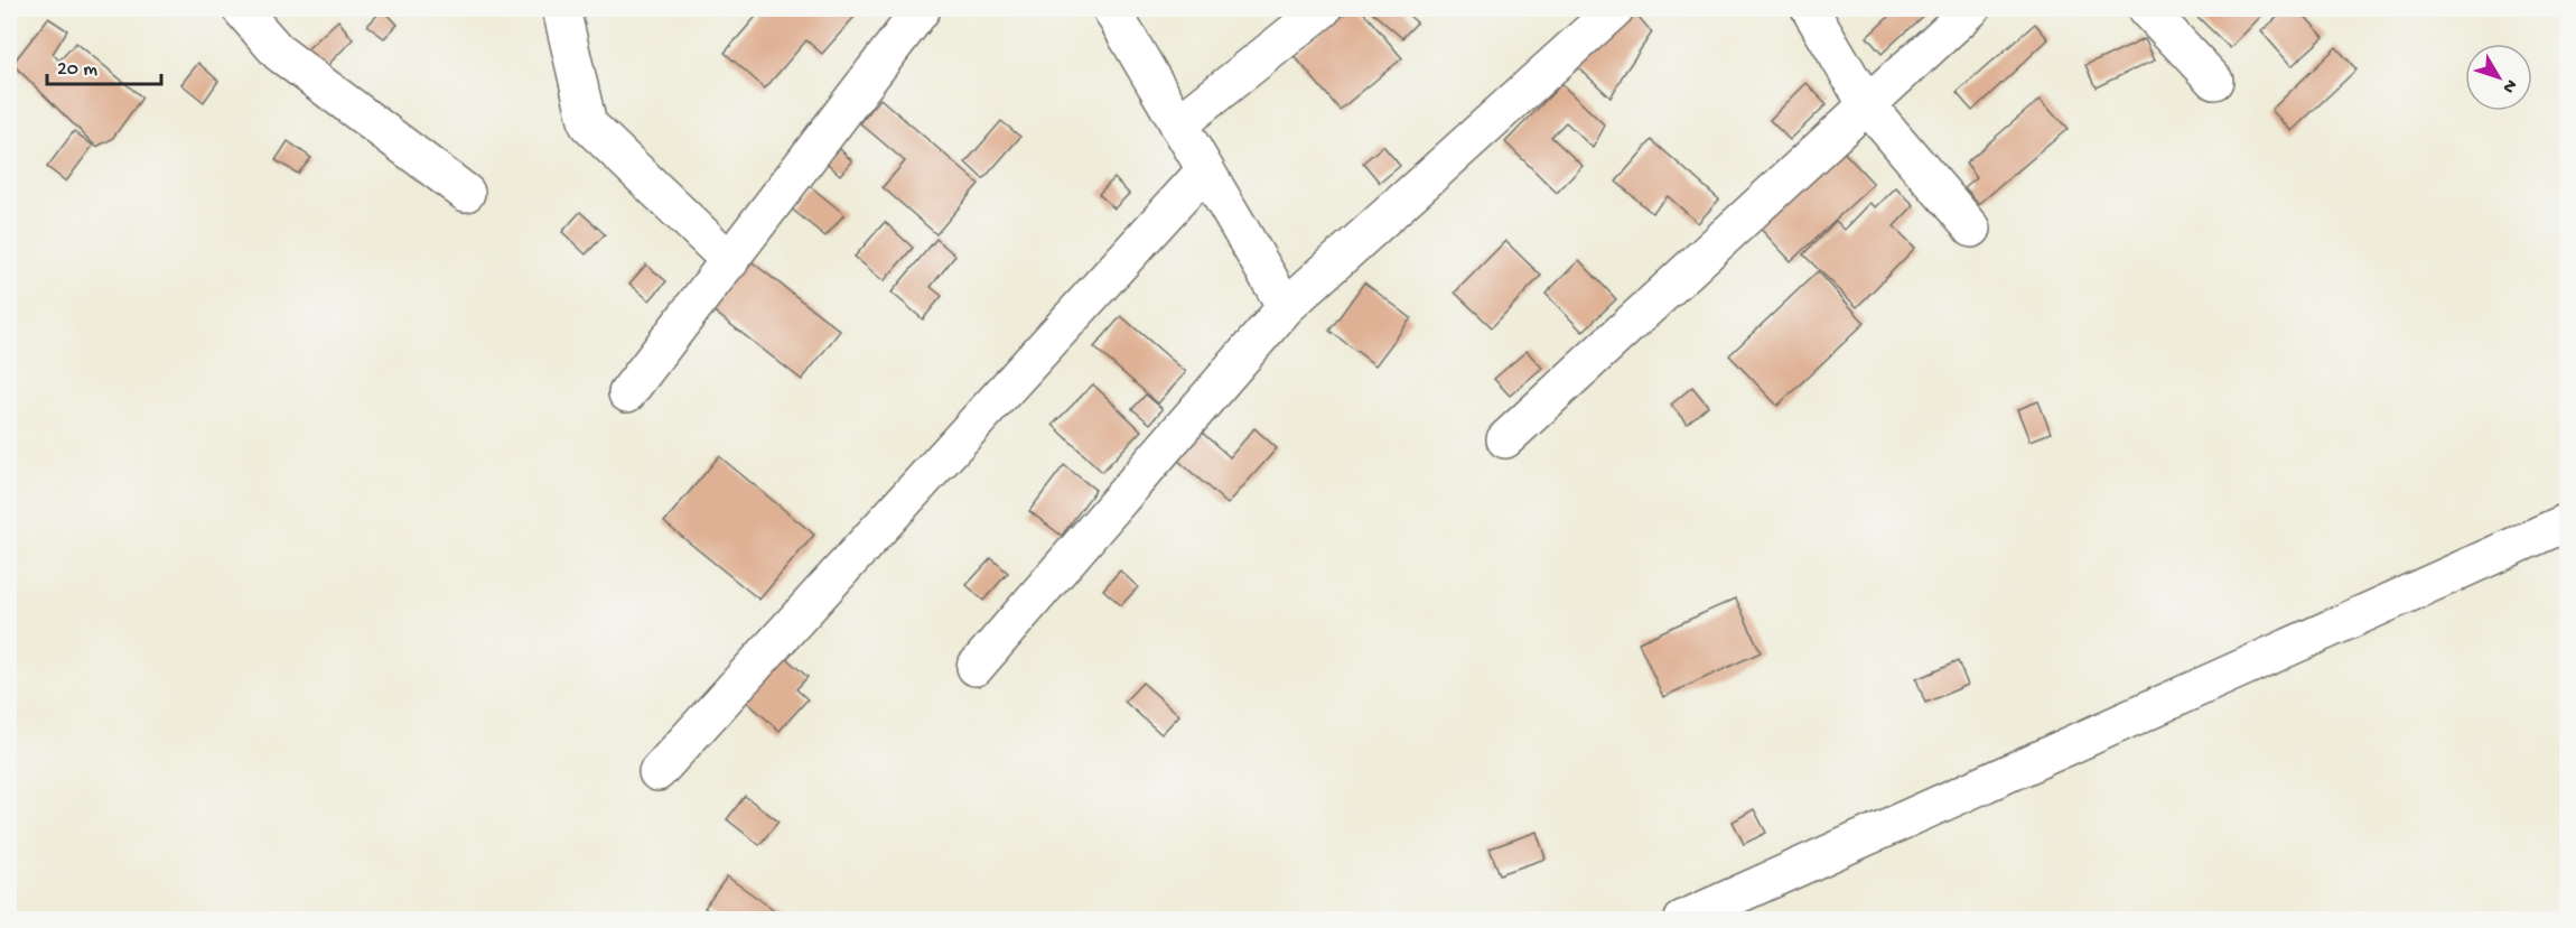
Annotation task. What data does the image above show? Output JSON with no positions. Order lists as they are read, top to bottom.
{
  "scale_bar": "20 m",
  "north": "bottom right"
}
